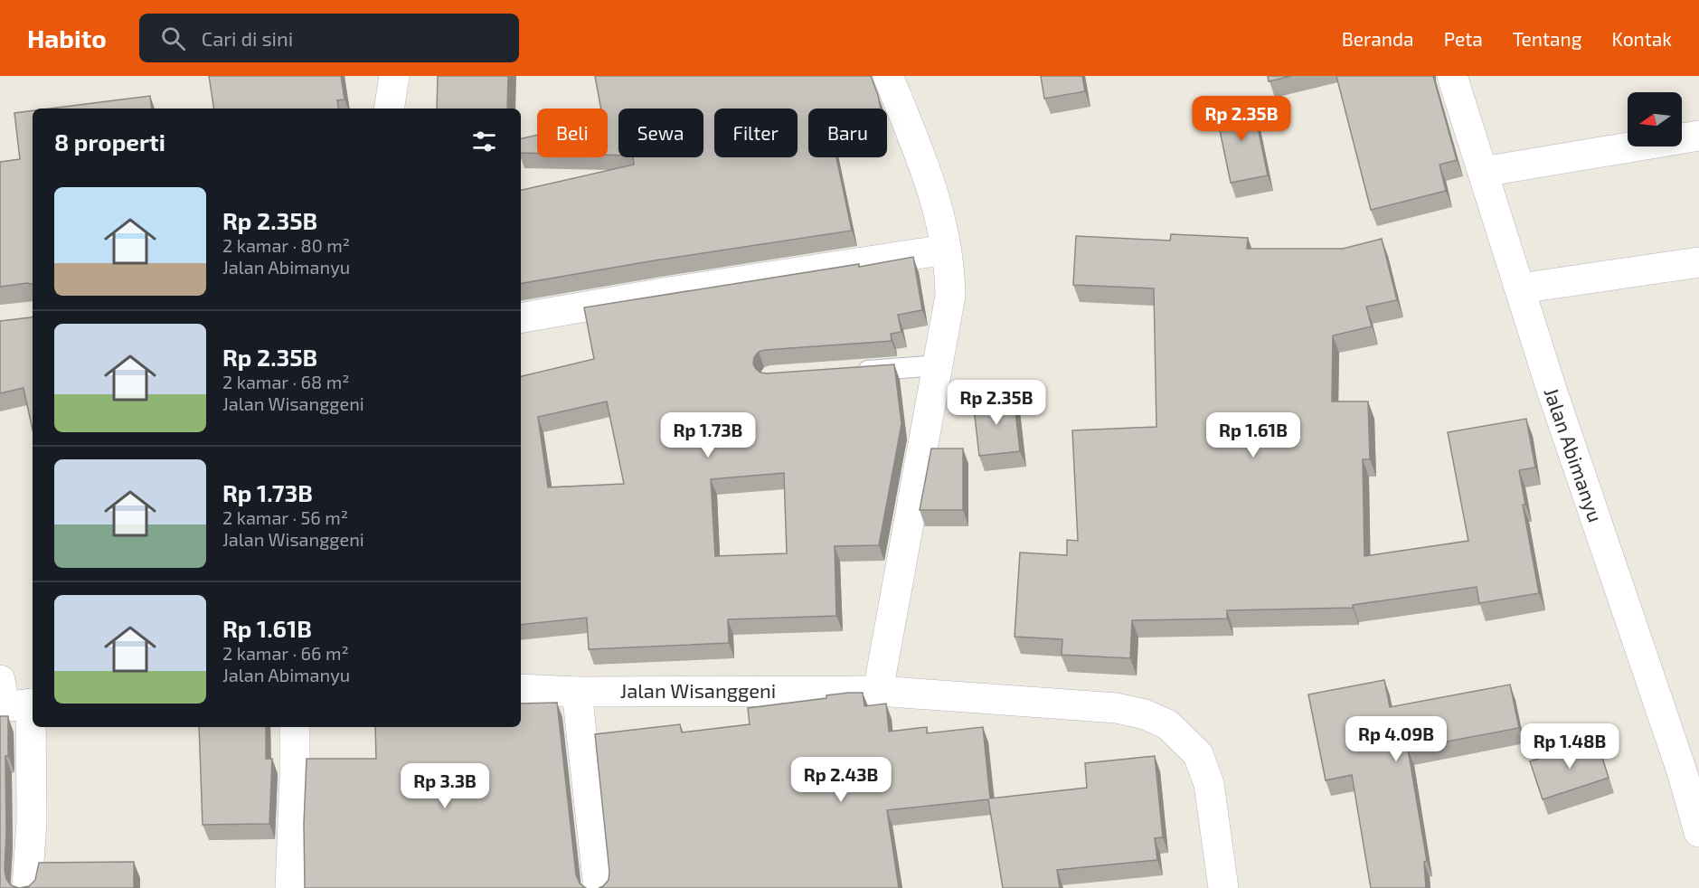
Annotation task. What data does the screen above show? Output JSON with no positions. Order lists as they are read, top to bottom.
{
  "streets": {
    "street": ["Jalan Abimanyu", "Jalan Wisanggeni"]
  },
  "north": "left",
  "page": {
    "header": "Habito",
    "search": "Cari di sini",
    "nav": [
      "Beranda",
      "Peta",
      "Tentang",
      "Kontak"
    ],
    "price": [
      "Rp 2.35B",
      "Rp 2.35B",
      "Rp 1.73B",
      "Rp 1.61B",
      "Rp 4.09B",
      "Rp 1.48B",
      "Rp 2.43B",
      "Rp 3.3B"
    ],
    "chip": [
      "Beli",
      "Sewa",
      "Filter",
      "Baru"
    ],
    "heading": "8 properti",
    "list": [
      {
        "name": "Rp 2.35B",
        "note": "2 kamar · 80 m² · Jalan Abimanyu"
      },
      {
        "name": "Rp 2.35B",
        "note": "2 kamar · 68 m² · Jalan Wisanggeni"
      },
      {
        "name": "Rp 1.73B",
        "note": "2 kamar · 56 m² · Jalan Wisanggeni"
      },
      {
        "name": "Rp 1.61B",
        "note": "2 kamar · 66 m² · Jalan Abimanyu"
      }
    ]
  }
}
